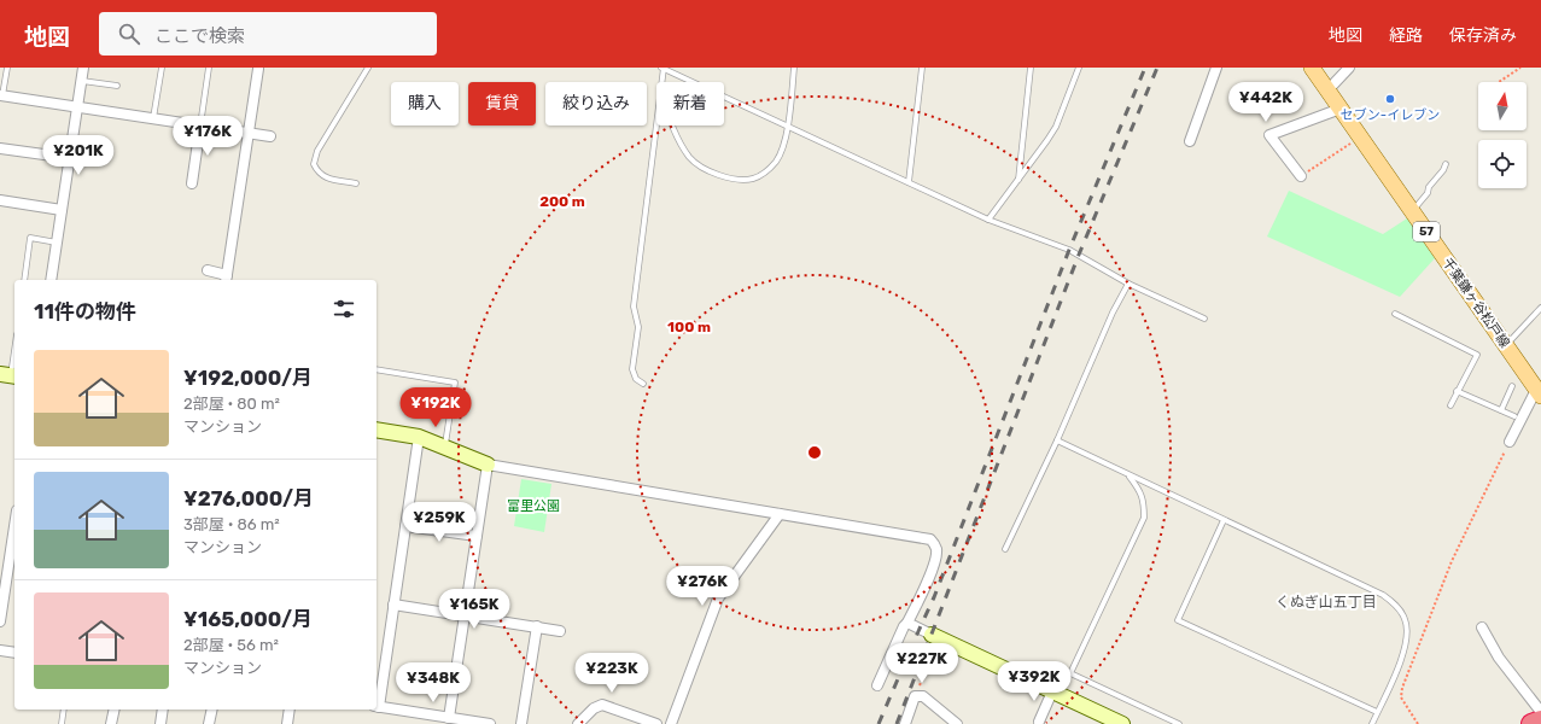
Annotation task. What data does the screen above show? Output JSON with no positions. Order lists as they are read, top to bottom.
{
  "streets": {
    "main road": ["57", "千葉鎌ヶ谷松戸線"]
  },
  "districts": ["くぬぎ山五丁目"],
  "parks": ["富里公園"],
  "places": ["セブン-イレブン"],
  "north": "top",
  "page": {
    "header": "地図",
    "search": "ここで検索",
    "nav": ["地図", "経路", "保存済み"],
    "price": [
      "¥442K",
      "¥176K",
      "¥201K",
      "¥192K",
      "¥259K",
      "¥276K",
      "¥165K",
      "¥227K",
      "¥223K",
      "¥392K",
      "¥348K"
    ],
    "chip": [
      "購入",
      "賃貸",
      "絞り込み",
      "新着"
    ],
    "heading": "11件の物件",
    "list": [
      {
        "name": "¥192,000/月",
        "note": "2部屋 · 80 m² · マンション"
      },
      {
        "name": "¥276,000/月",
        "note": "3部屋 · 86 m² · マンション"
      },
      {
        "name": "¥165,000/月",
        "note": "2部屋 · 56 m² · マンション"
      }
    ]
  },
  "rings": ["200 m", "100 m"]
}
